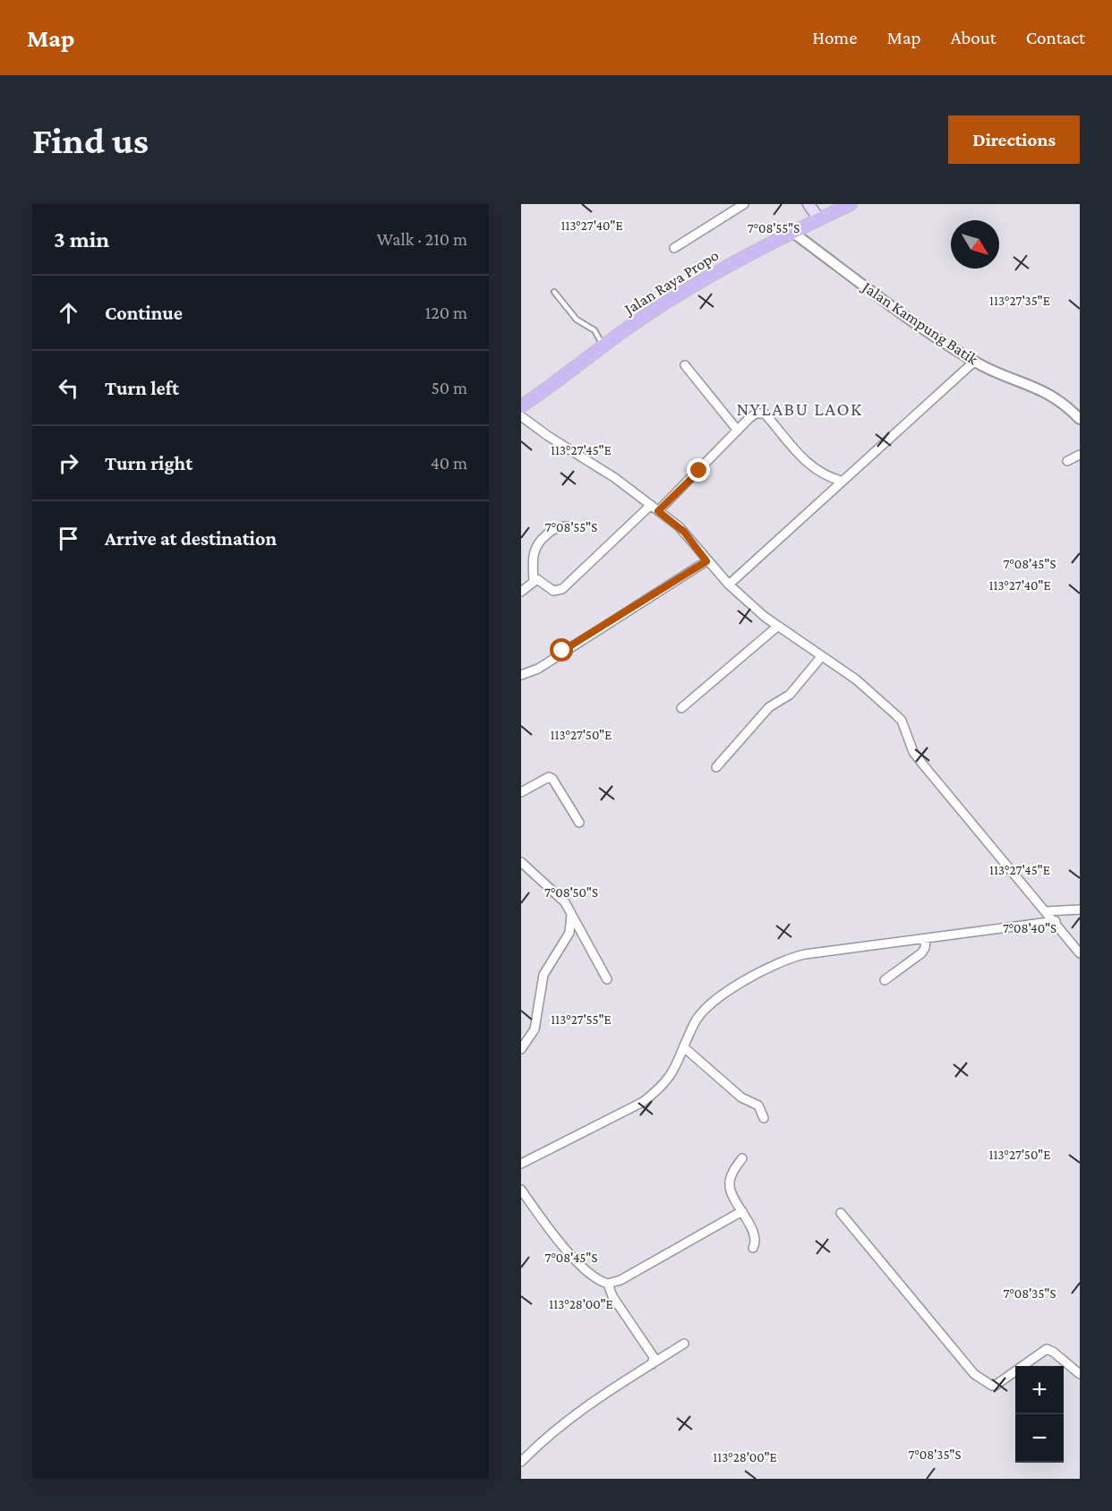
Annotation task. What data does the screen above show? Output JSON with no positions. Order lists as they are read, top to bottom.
{
  "streets": {
    "main road": ["Jalan Raya Propo"],
    "street": ["Jalan Kampung Batik"]
  },
  "crossings": [
    ["Jalan Raya Propo", "Jalan Kampung Batik"]
  ],
  "districts": ["NYLABU LAOK"],
  "north": "bottom right",
  "page": {
    "header": "Map",
    "nav": [
      "Home",
      "Map",
      "About",
      "Contact"
    ],
    "buttons": "Directions",
    "title": "Find us",
    "heading": ["3 min", "Walk · 210 m"],
    "list": [
      ["Continue", "120 m"],
      ["Turn left", "50 m"],
      ["Turn right", "40 m"],
      "Arrive at destination"
    ],
    "map_buttons": ["+", "−"]
  },
  "coordinates": [
    "113°27'40\"E",
    "7°08'55\"S",
    "113°27'35\"E",
    "113°27'45\"E",
    "7°08'45\"S",
    "113°27'50\"E",
    "7°08'50\"S",
    "7°08'40\"S",
    "113°27'55\"E",
    "7°08'35\"S",
    "113°28'00\"E"
  ]
}
